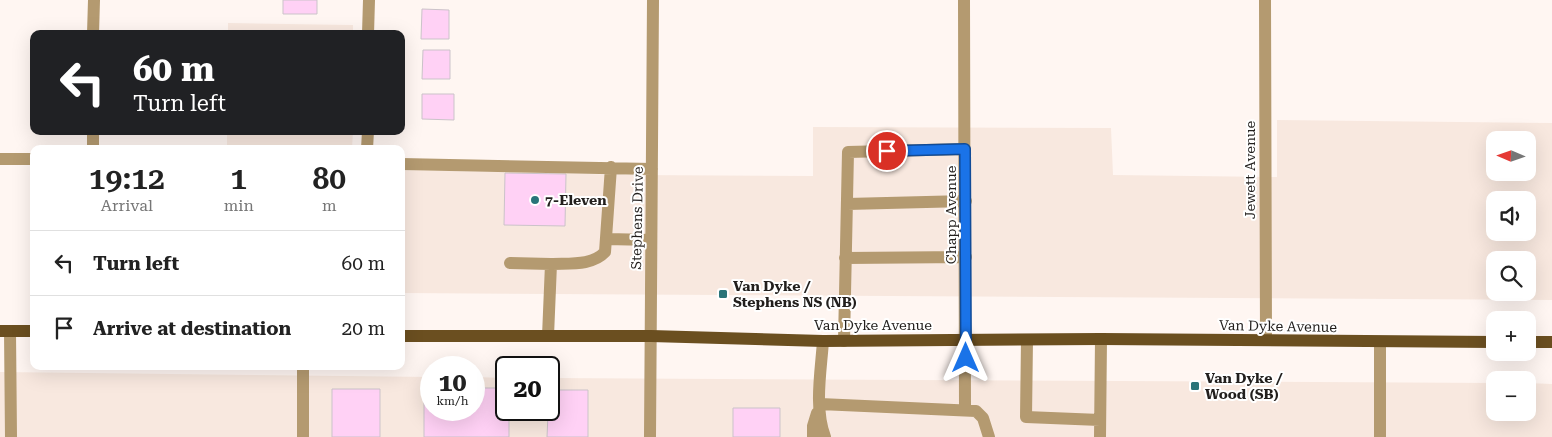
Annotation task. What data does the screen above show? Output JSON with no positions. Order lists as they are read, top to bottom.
{
  "streets": {
    "main road": ["Van Dyke Avenue"],
    "street": ["Jewett Avenue", "Chapp Avenue", "Stephens Drive"]
  },
  "crossings": [
    ["Jewett Avenue", "Van Dyke Avenue"],
    ["Chapp Avenue", "Van Dyke Avenue"],
    ["Stephens Drive", "Van Dyke Avenue"]
  ],
  "places": {
    "other": ["7-Eleven"],
    "transit": ["Van Dyke / Stephens NS (NB)", "Van Dyke / Wood (SB)"]
  },
  "north": "left",
  "page": {
    "turn": ["60 m", "Turn left"],
    "map_buttons": ["+", "−"],
    "eta": [
      "19:12",
      "Arrival",
      "1",
      "min",
      "80",
      "m"
    ],
    "list": [
      {
        "name": "Turn left",
        "value": "60 m"
      },
      {
        "name": "Arrive at destination",
        "value": "20 m"
      }
    ],
    "speed": "10 km/h",
    "limit": "20"
  }
}
